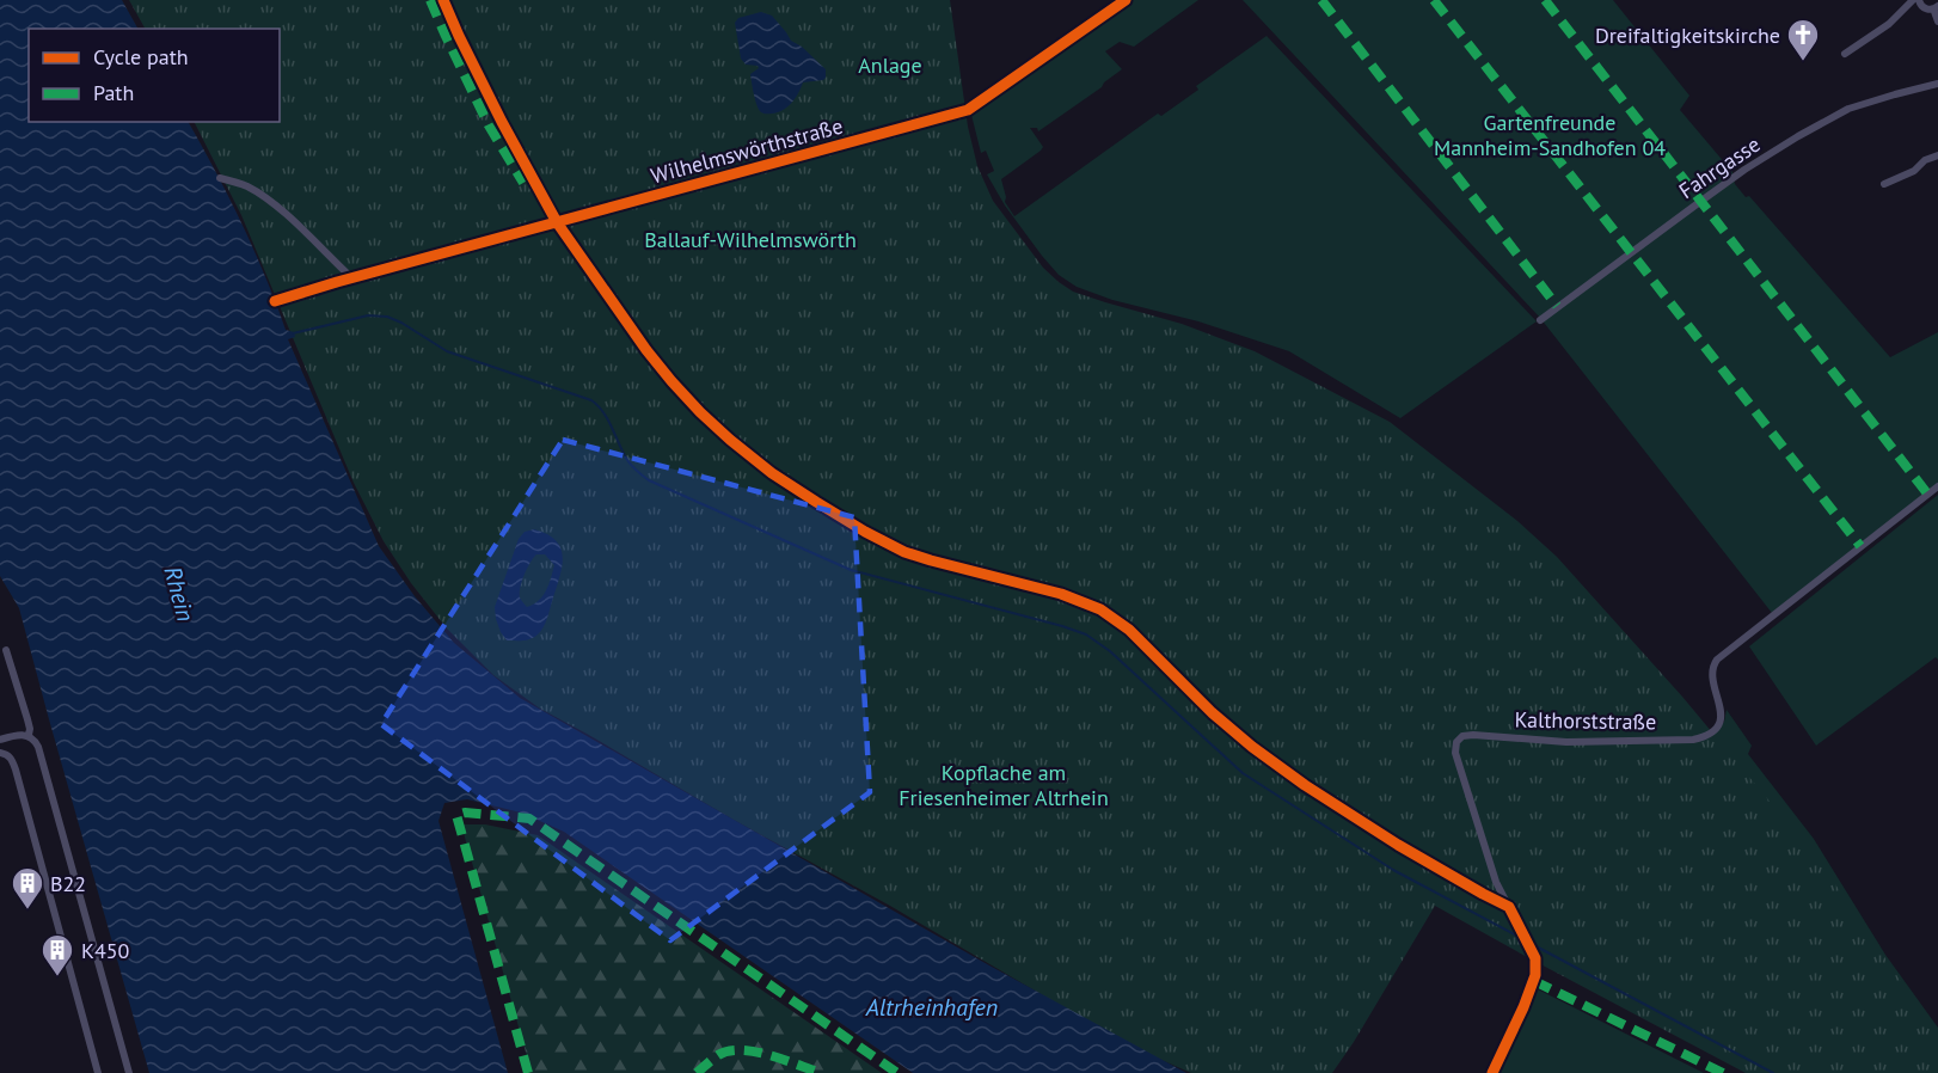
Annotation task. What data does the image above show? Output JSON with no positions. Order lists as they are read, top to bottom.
{
  "streets": {
    "street": ["Wilhelmswörthstraße", "Fahrgasse", "Kalthorststraße"]
  },
  "water": ["Rhein", "Altrheinhafen"],
  "parks": [
    "Anlage",
    "Gartenfreunde Mannheim-Sandhofen 04",
    "Ballauf-Wilhelmswörth",
    "Kopflache am Friesenheimer Altrhein"
  ],
  "places": {
    "church": ["Dreifaltigkeitskirche"],
    "building": ["B22", "K450"]
  },
  "legend": ["Cycle path", "Path"]
}
